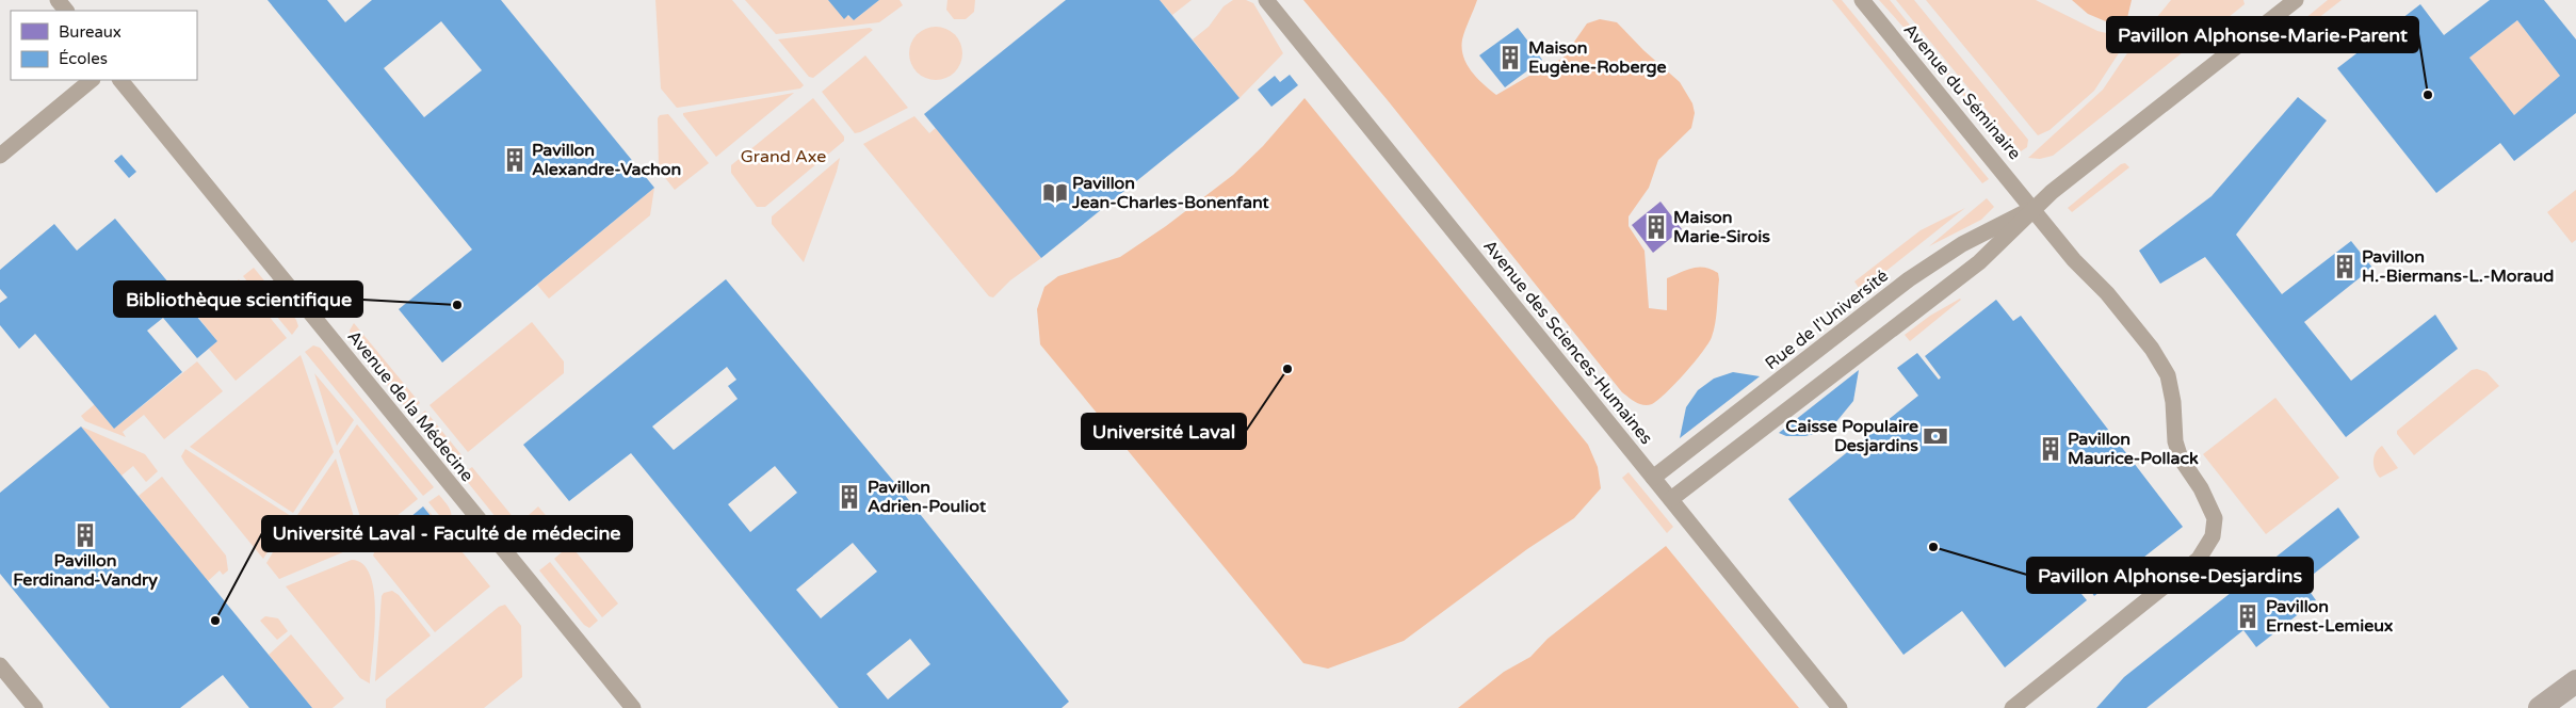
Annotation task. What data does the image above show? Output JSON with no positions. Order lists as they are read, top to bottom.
{
  "streets": {
    "street": [
      "Avenue du Séminaire",
      "Rue de l'Université",
      "Avenue des Sciences-Humaines",
      "Avenue de la Médecine"
    ]
  },
  "crossings": [
    ["Avenue du Séminaire", "Rue de l'Université"],
    ["Rue de l'Université", "Avenue des Sciences-Humaines"]
  ],
  "parks": ["Grand Axe"],
  "places": {
    "building": [
      "Maison Eugène-Roberge",
      "Pavillon Alexandre-Vachon",
      "Maison Marie-Sirois",
      "Pavillon H.-Biermans-L.-Moraud",
      "Pavillon Maurice-Pollack",
      "Pavillon Adrien-Pouliot",
      "Pavillon Ferdinand-Vandry",
      "Pavillon Ernest-Lemieux"
    ],
    "other": [
      "Pavillon Alphonse-Marie-Parent",
      "Bibliothèque scientifique",
      "Université Laval",
      "Pavillon Alphonse-Desjardins",
      "Université Laval - Faculté de médecine"
    ],
    "library": ["Pavillon Jean-Charles-Bonenfant"],
    "bank": ["Caisse Populaire Desjardins"]
  },
  "legend": ["Bureaux", "Écoles"]
}
